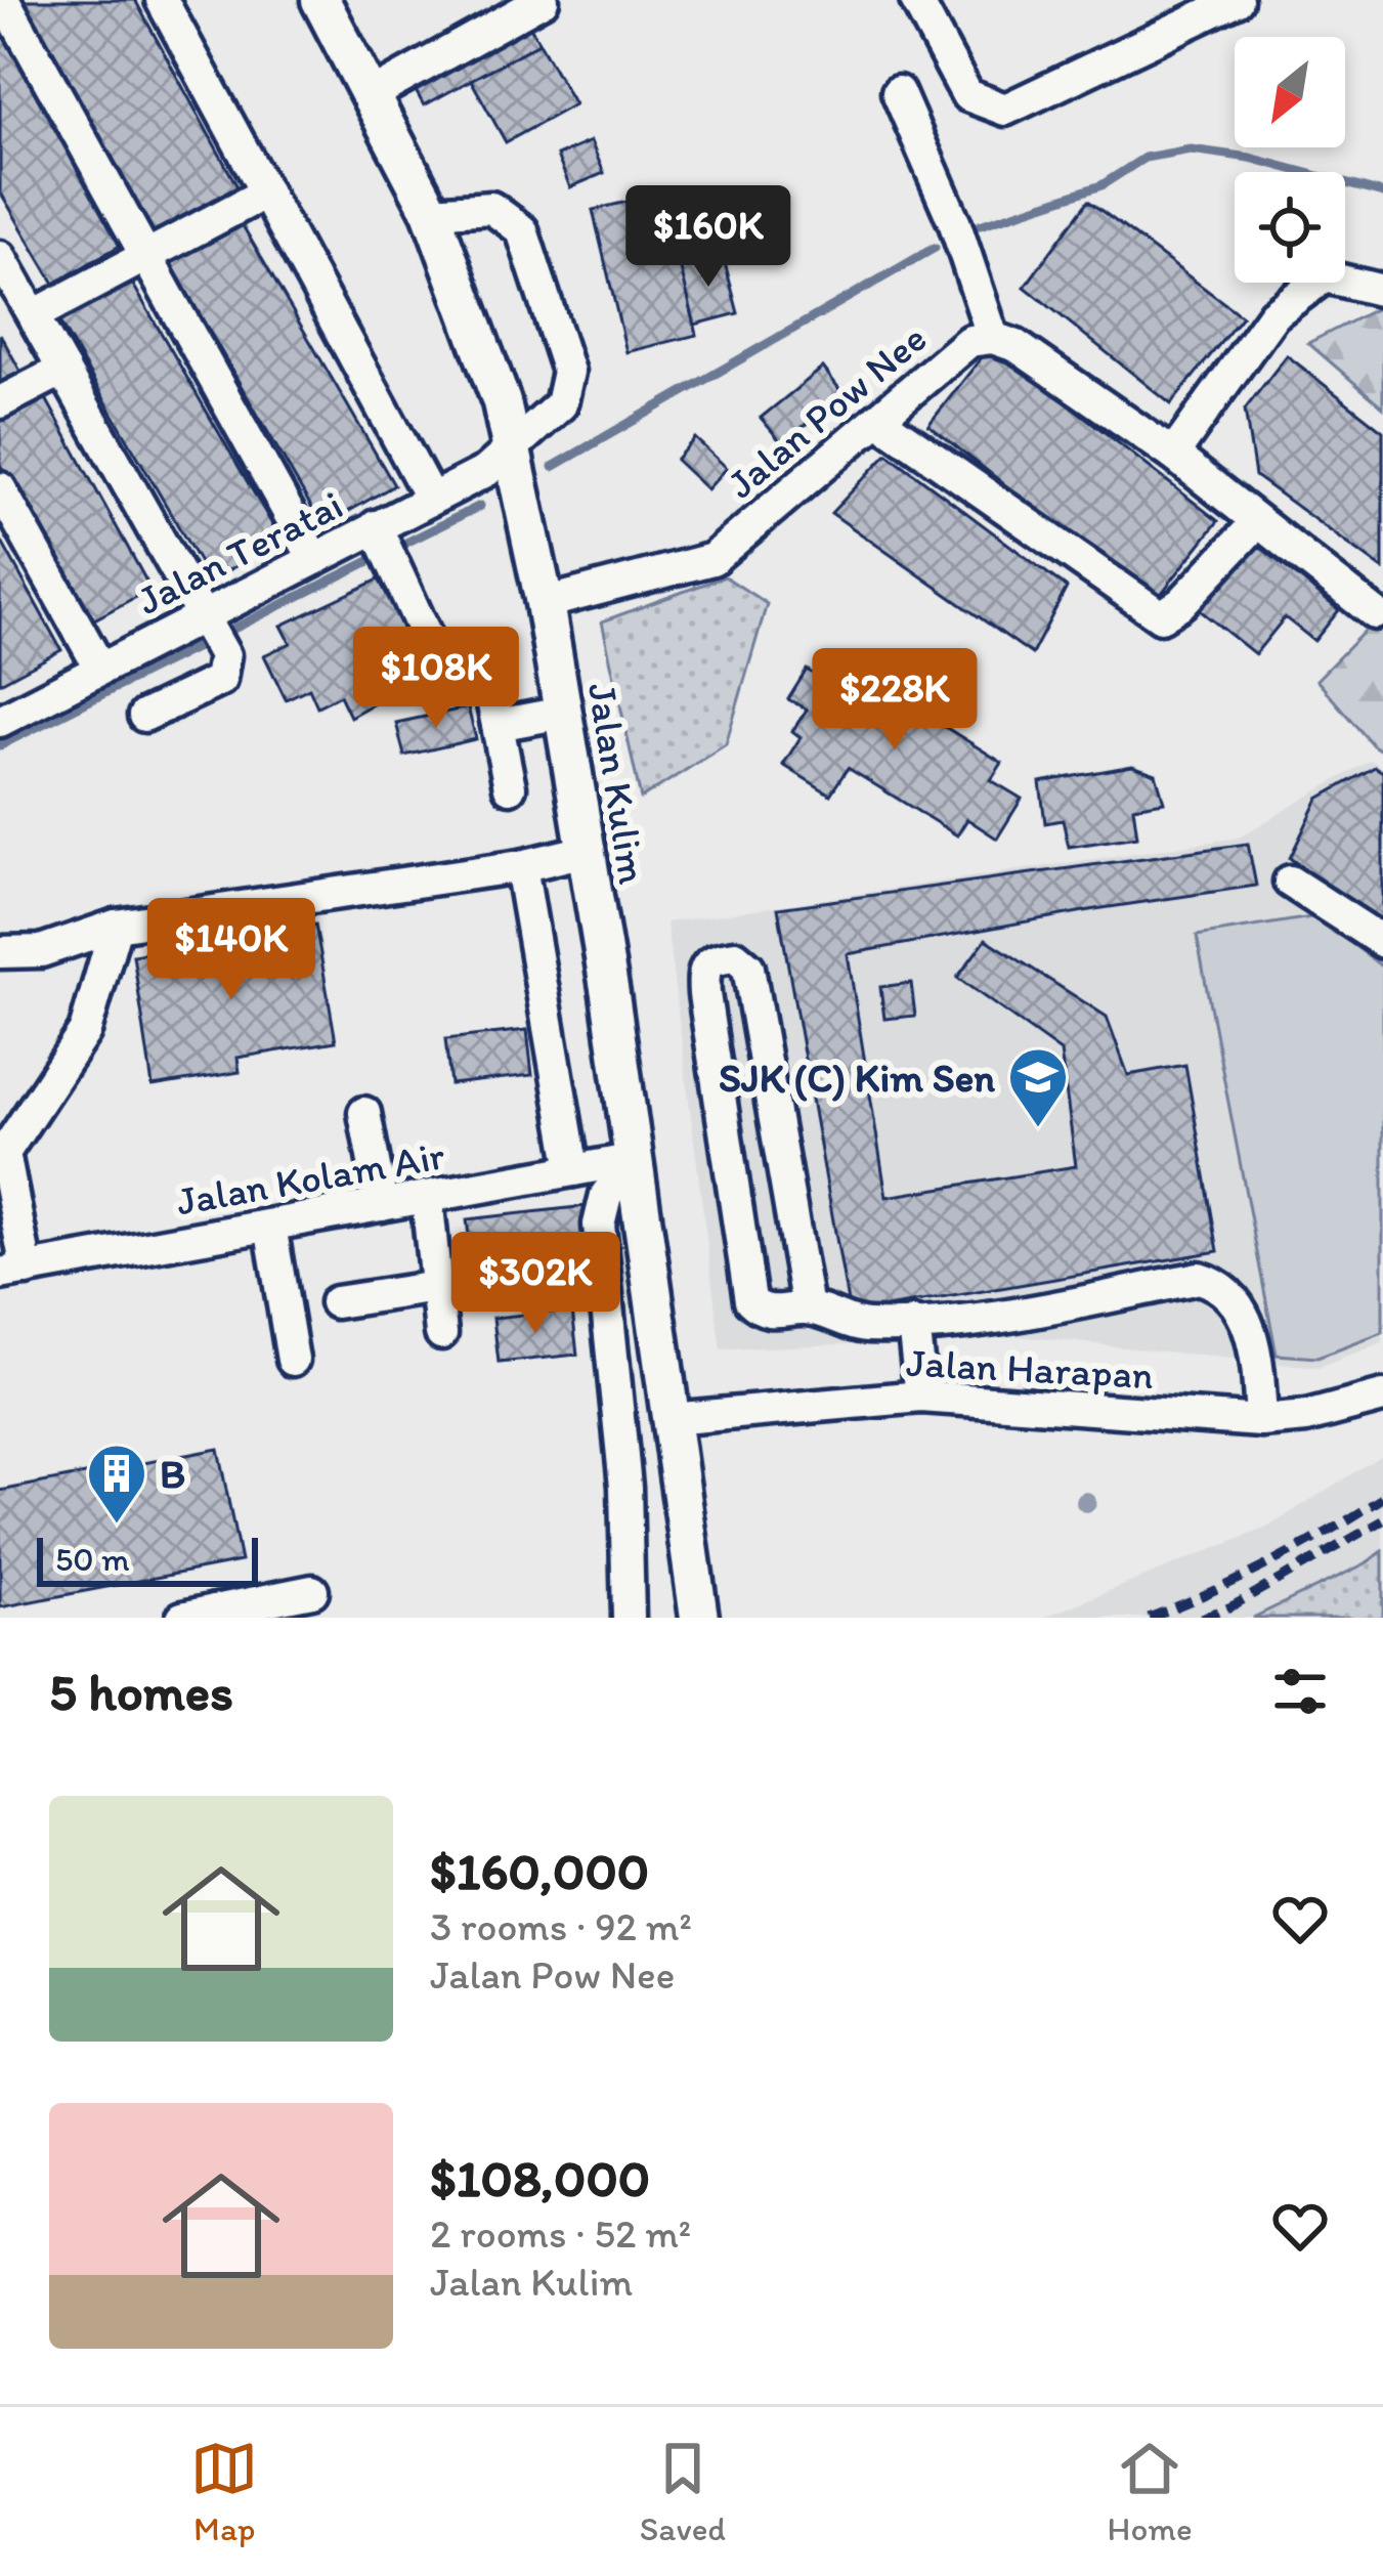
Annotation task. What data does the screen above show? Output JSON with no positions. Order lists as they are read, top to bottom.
{
  "streets": {
    "main road": ["Jalan Kulim"],
    "street": [
      "Jalan Pow Nee",
      "Jalan Teratai",
      "Jalan Kolam Air",
      "Jalan Harapan"
    ]
  },
  "crossings": [
    ["Jalan Pow Nee", "Jalan Kulim"],
    ["Jalan Teratai", "Jalan Kulim"],
    ["Jalan Kulim", "Jalan Kolam Air"],
    ["Jalan Kulim", "Jalan Harapan"]
  ],
  "places": {
    "school or university": ["SJK (C) Kim Sen"],
    "building": ["B"]
  },
  "scale_bar": "50 m",
  "north": "bottom left",
  "page": {
    "price": [
      "$160K",
      "$108K",
      "$228K",
      "$140K",
      "$302K"
    ],
    "scale": "50 m",
    "heading": "5 homes",
    "list": [
      {
        "name": "$160,000",
        "note": "3 rooms · 92 m² · Jalan Pow Nee"
      },
      {
        "name": "$108,000",
        "note": "2 rooms · 52 m² · Jalan Kulim"
      }
    ],
    "tabs": ["Map", "Saved", "Home"]
  }
}
